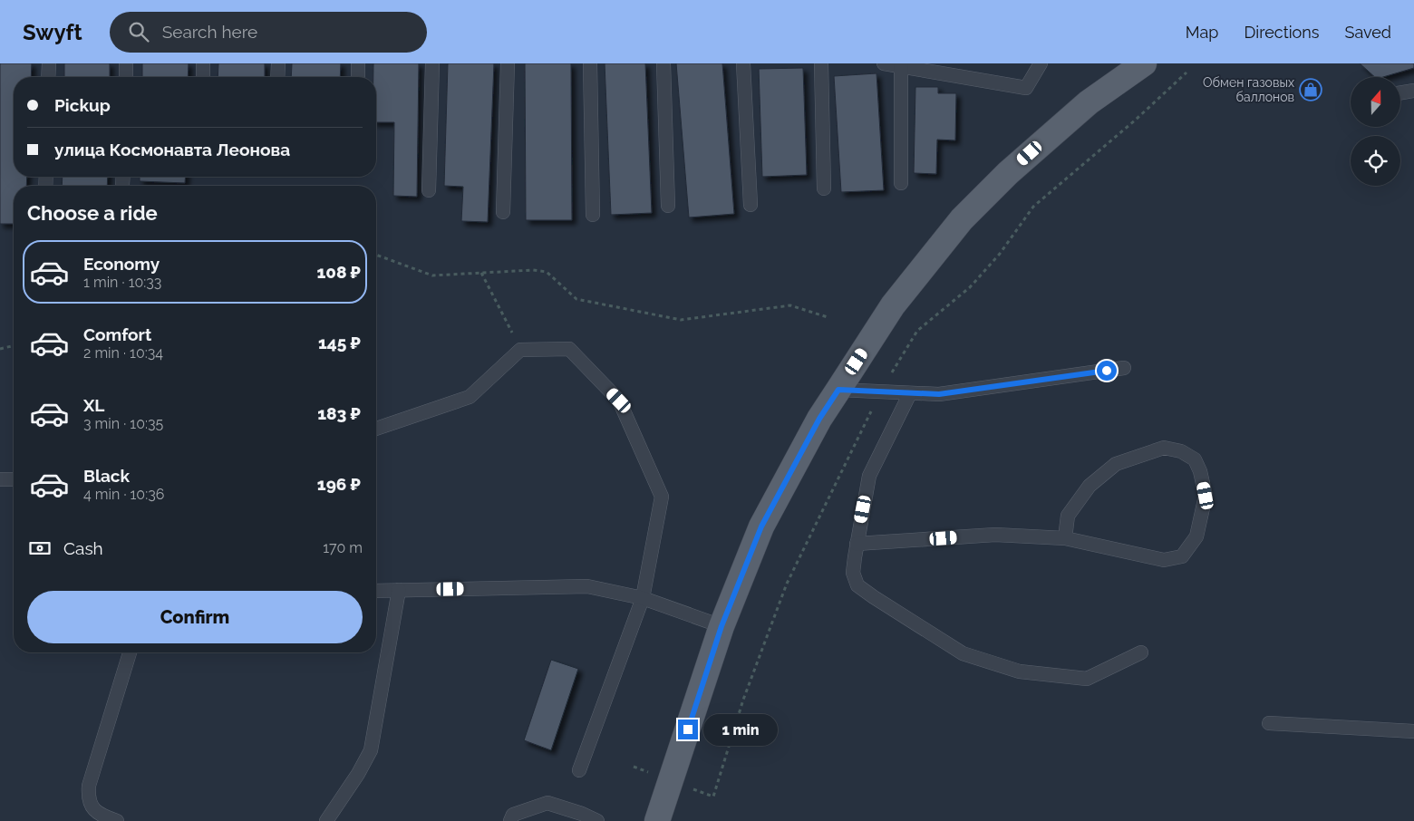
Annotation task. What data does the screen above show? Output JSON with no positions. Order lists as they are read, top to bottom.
{
  "places": {
    "shop": ["Обмен газовых баллонов"]
  },
  "north": "top",
  "page": {
    "header": "Swyft",
    "search": "Search here",
    "nav": ["Map", "Directions", "Saved"],
    "banner": ["Pickup", "улица Космонавта Леонова"],
    "heading": "Choose a ride",
    "list": [
      {
        "name": "Economy",
        "note": "1 min · 10:33",
        "value": "108 ₽"
      },
      {
        "name": "Comfort",
        "note": "2 min · 10:34",
        "value": "145 ₽"
      },
      {
        "name": "XL",
        "note": "3 min · 10:35",
        "value": "183 ₽"
      },
      {
        "name": "Black",
        "note": "4 min · 10:36",
        "value": "196 ₽"
      }
    ],
    "pay": ["Cash", "170 m"],
    "buttons": "Confirm",
    "bubble": "1 min"
  }
}
